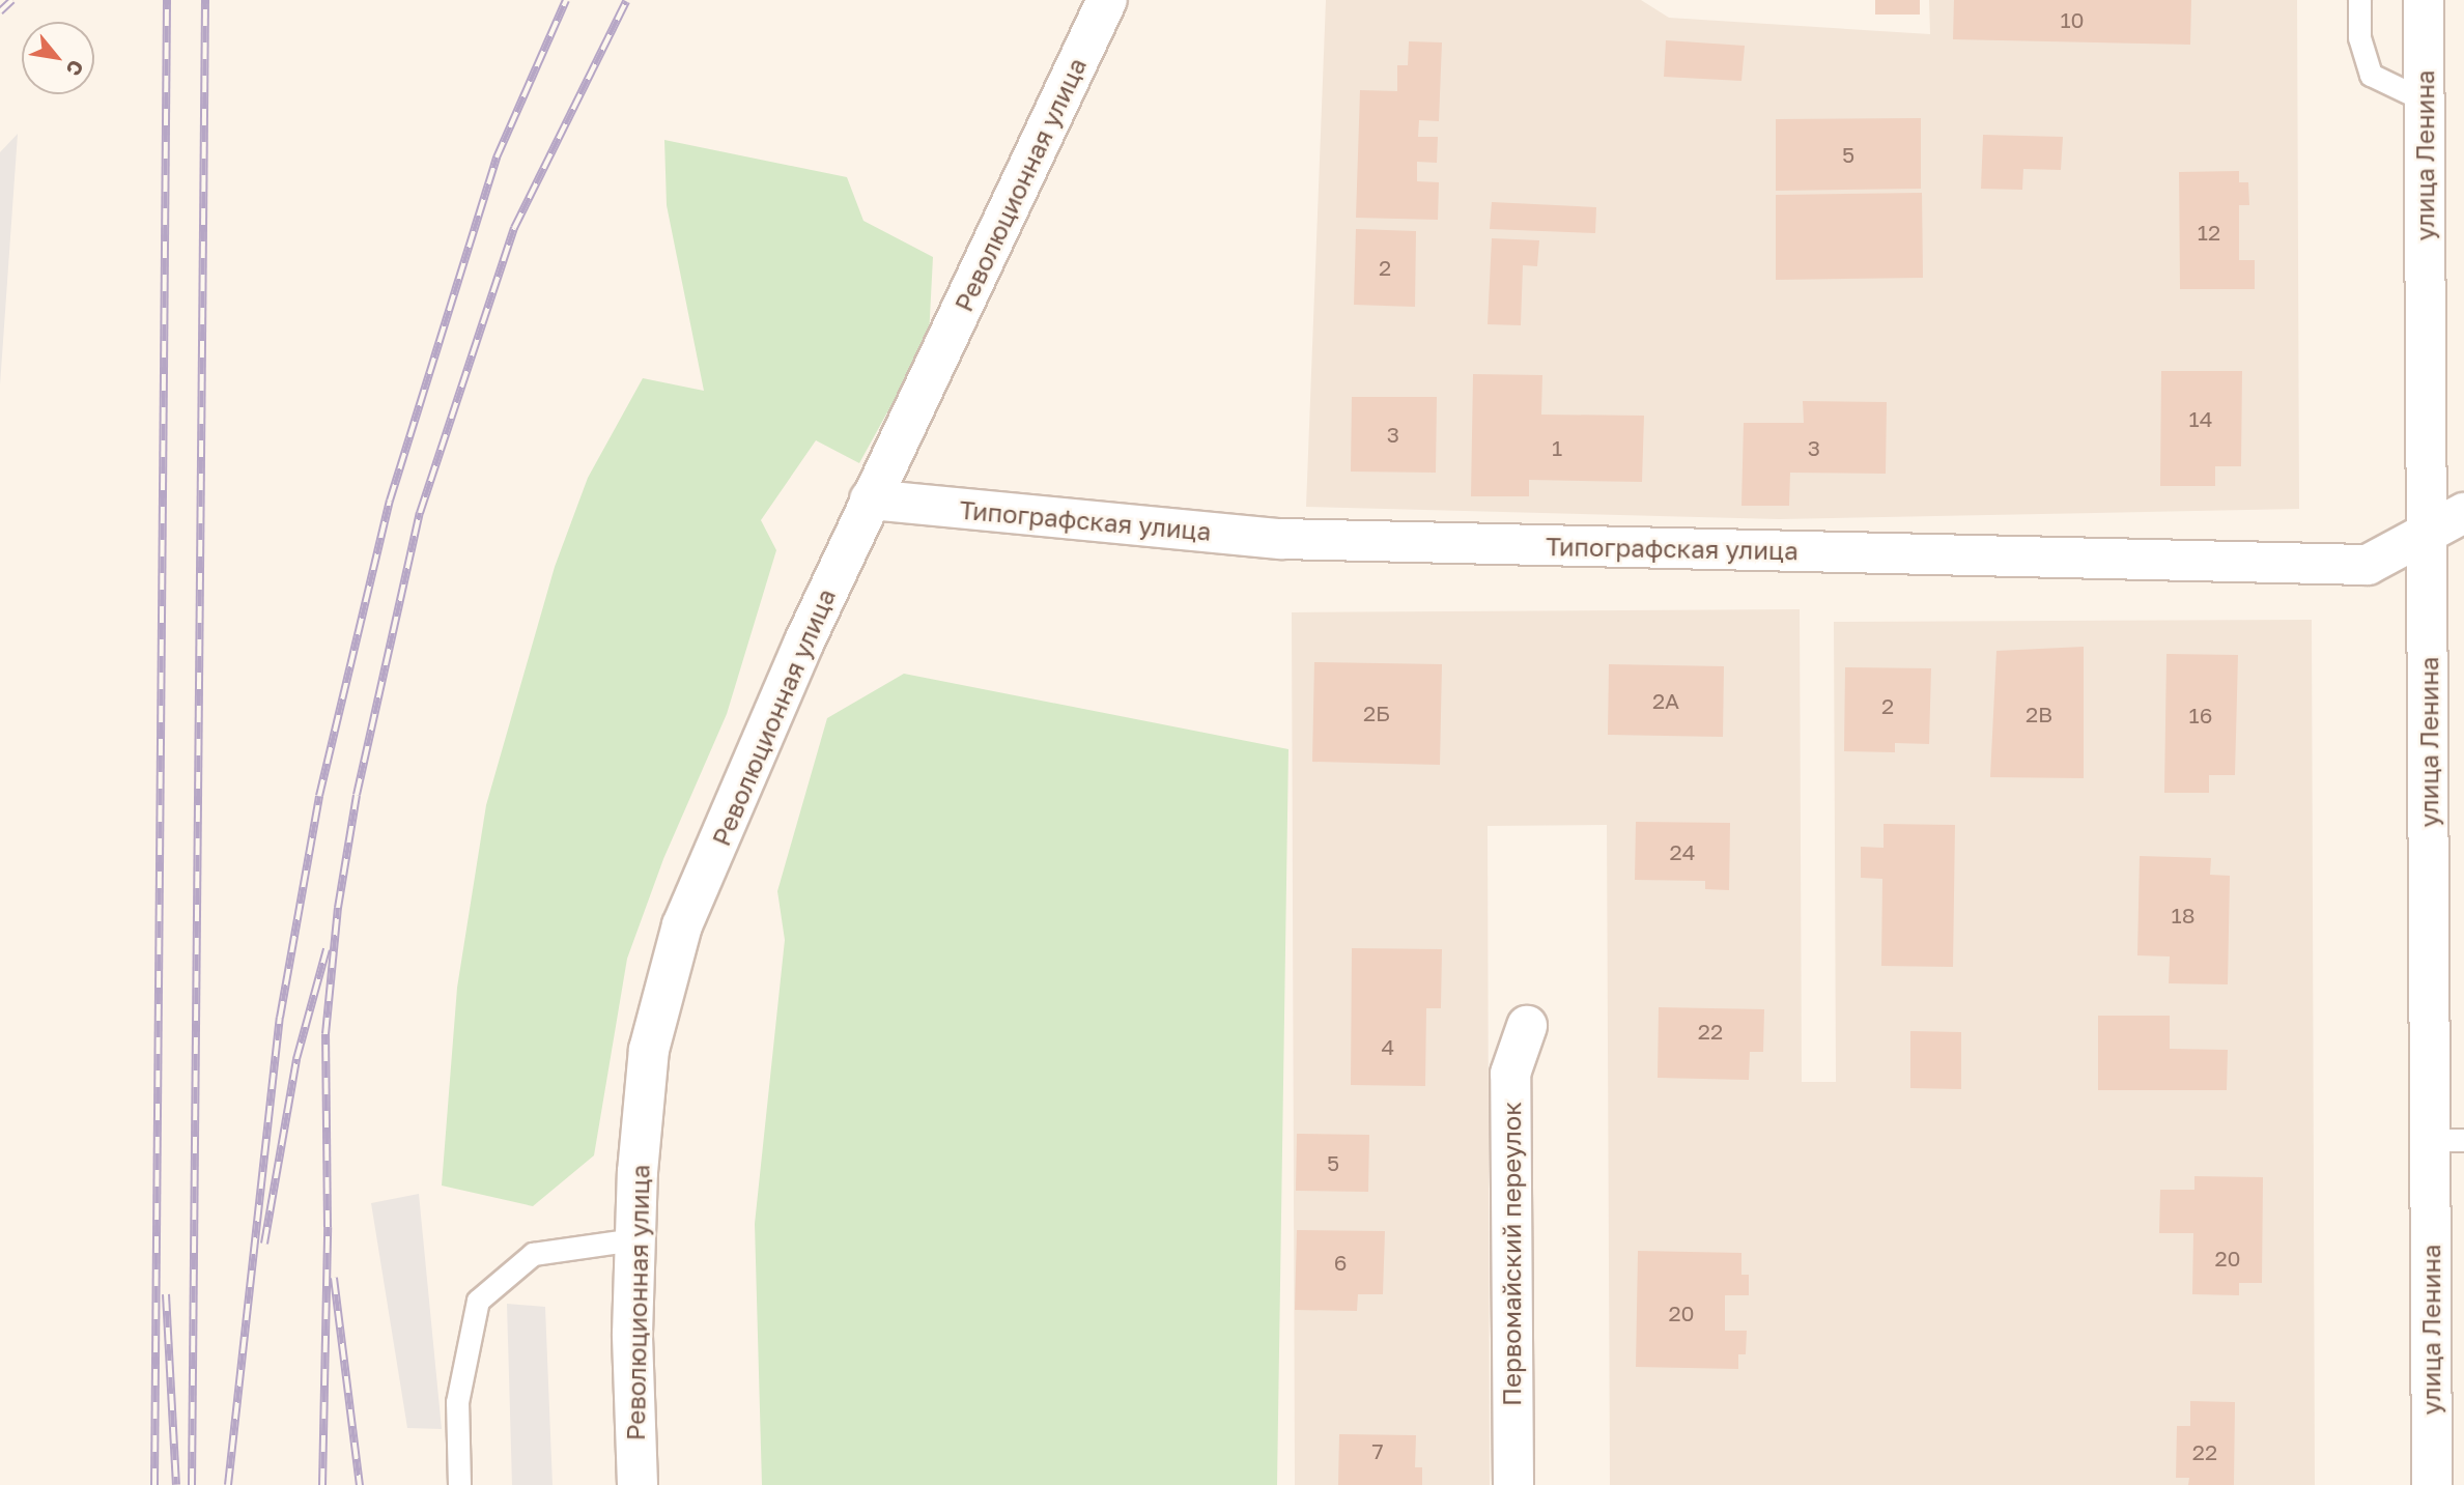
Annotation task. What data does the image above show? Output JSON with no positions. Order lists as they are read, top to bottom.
{
  "streets": {
    "street": [
      "улица Ленина",
      "Революционная улица",
      "Типографская улица",
      "Первомайский переулок"
    ]
  },
  "crossings": [
    ["улица Ленина", "Типографская улица"],
    ["Революционная улица", "Типографская улица"]
  ],
  "house_numbers": [
    "10",
    "5",
    "12",
    "2",
    "14",
    "3",
    "1",
    "3",
    "2А",
    "2",
    "2Б",
    "2В",
    "16",
    "24",
    "18",
    "22",
    "4",
    "5",
    "20",
    "6",
    "20",
    "7",
    "22"
  ],
  "north": "bottom right"
}
